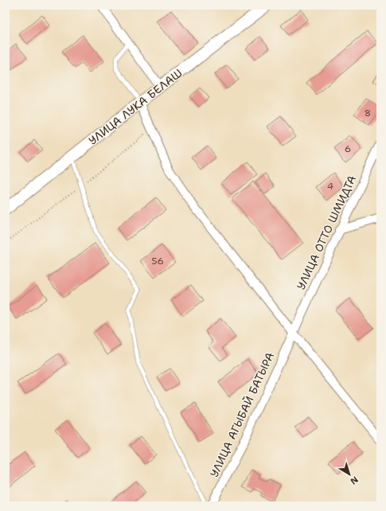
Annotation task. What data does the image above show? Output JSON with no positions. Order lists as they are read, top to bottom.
{
  "streets": {
    "main road": ["УЛИЦА ЛУКА БЕЛАШ"],
    "street": ["УЛИЦА ОТТО ШМИДТА", "УЛИЦА АГЫБАЙ БАТЫРА"]
  },
  "crossings": [
    ["УЛИЦА ОТТО ШМИДТА", "УЛИЦА АГЫБАЙ БАТЫРА"]
  ],
  "house_numbers": [
    "8",
    "6",
    "4",
    "56"
  ],
  "north": "bottom right"
}
